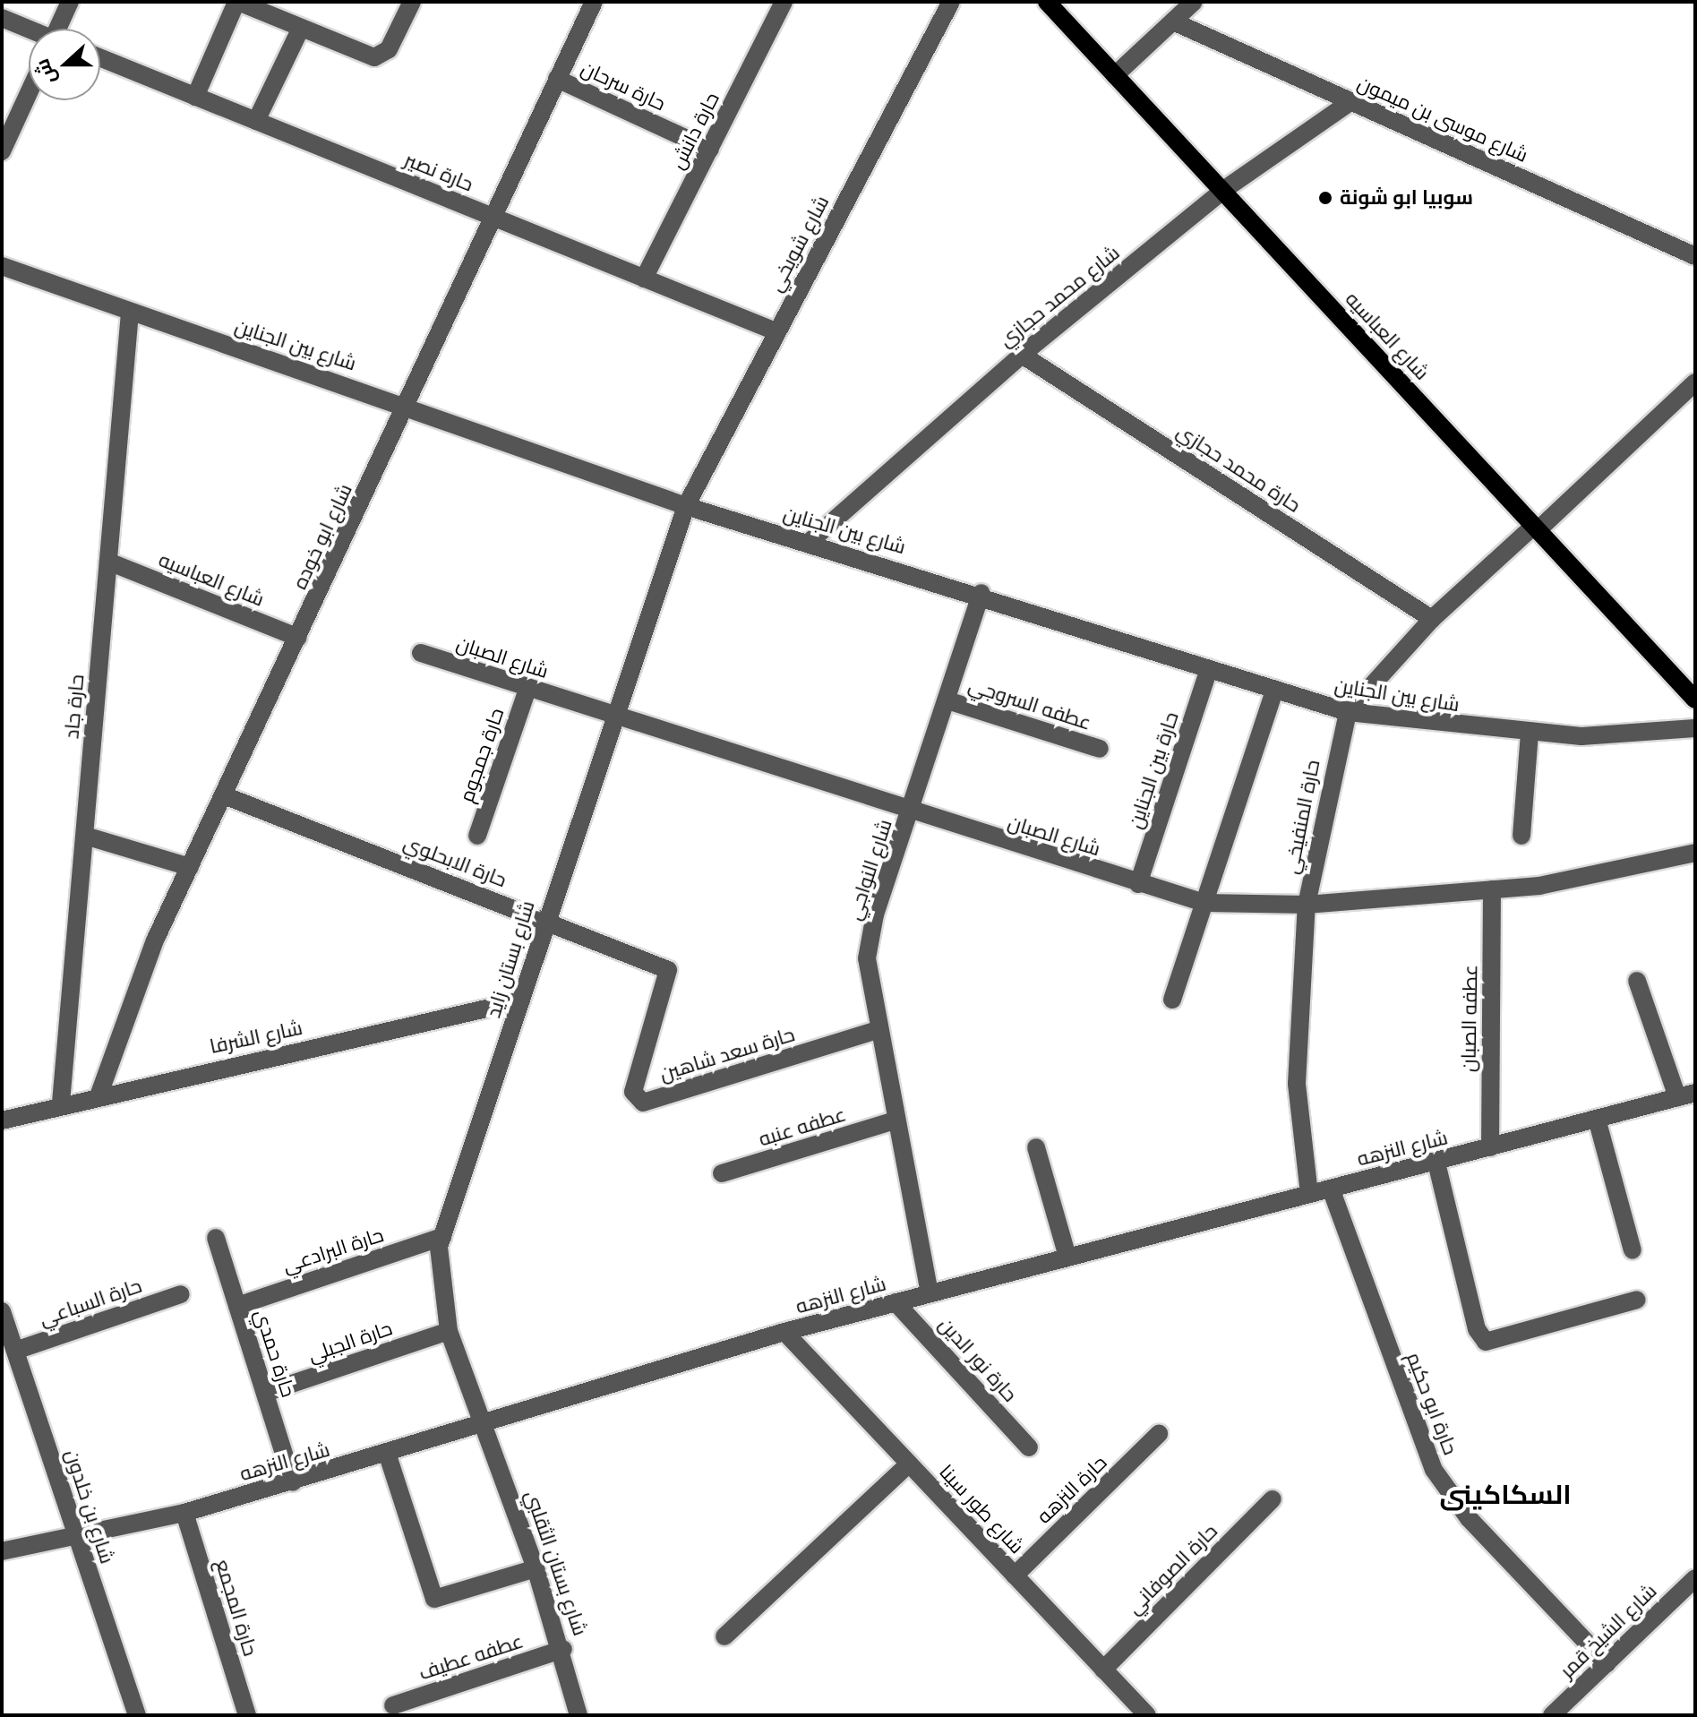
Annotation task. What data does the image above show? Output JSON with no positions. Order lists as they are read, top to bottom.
{
  "streets": {
    "main road": ["شارع العباسيه"],
    "street": [
      "حارة سرحان",
      "شارع موسى بن ميمون",
      "حارة دانش",
      "حارة نصير",
      "شارع شويخي",
      "شارع محمد حجازي",
      "شارع بين الجناين",
      "حارة محمد حجازي",
      "شارع ابو خوده",
      "شارع الصبان",
      "عطفه السروجي",
      "حارة جاد",
      "حارة جمجوم",
      "حارة بين الجناين",
      "حارة المنفيخي",
      "حارة الابحلوي",
      "شارع النواجي",
      "شارع بستان زايد",
      "عطفه الصبان",
      "شارع الشرفا",
      "حارة سعد شاهين",
      "عطفه عنبه",
      "شارع النزهه",
      "حارة البرادعي",
      "حارة السباعي",
      "حارة الجبلي",
      "حارة حمدي",
      "حارة نور الدين",
      "حارة ابو حكيم",
      "حارة النزهه",
      "شارع بن خلدون",
      "شارع طور سينا",
      "شارع بستان الثقلبي",
      "حارة الصوفاني",
      "حارة المجمع",
      "شارع الشيخ قمر",
      "عطفه عطيف"
    ]
  },
  "crossings": [
    ["حارة سرحان", "حارة دانش"],
    ["حارة سرحان", "شارع ابو خوده"],
    ["شارع موسى بن ميمون", "شارع محمد حجازي"],
    ["حارة دانش", "حارة نصير"],
    ["حارة نصير", "شارع شويخي"],
    ["حارة نصير", "شارع ابو خوده"],
    ["شارع شويخي", "شارع بين الجناين"],
    ["شارع شويخي", "شارع بستان زايد"],
    ["شارع محمد حجازي", "شارع العباسيه"],
    ["شارع محمد حجازي", "شارع بين الجناين"],
    ["شارع محمد حجازي", "حارة محمد حجازي"],
    ["شارع العباسيه", "شارع ابو خوده"],
    ["شارع العباسيه", "حارة جاد"],
    ["شارع بين الجناين", "شارع ابو خوده"],
    ["شارع بين الجناين", "حارة جاد"],
    ["شارع بين الجناين", "حارة بين الجناين"],
    ["شارع بين الجناين", "حارة المنفيخي"],
    ["شارع بين الجناين", "شارع النواجي"],
    ["شارع بين الجناين", "شارع بستان زايد"],
    ["شارع ابو خوده", "حارة الابحلوي"],
    ["شارع ابو خوده", "شارع الشرفا"],
    ["شارع الصبان", "حارة جمجوم"],
    ["شارع الصبان", "حارة بين الجناين"],
    ["شارع الصبان", "حارة المنفيخي"],
    ["شارع الصبان", "شارع النواجي"],
    ["شارع الصبان", "شارع بستان زايد"],
    ["شارع الصبان", "عطفه الصبان"],
    ["عطفه السروجي", "شارع النواجي"],
    ["حارة جاد", "شارع الشرفا"],
    ["حارة المنفيخي", "شارع النزهه"],
    ["حارة الابحلوي", "شارع بستان زايد"],
    ["حارة الابحلوي", "حارة سعد شاهين"],
    ["شارع النواجي", "حارة سعد شاهين"],
    ["شارع النواجي", "عطفه عنبه"],
    ["شارع النواجي", "شارع النزهه"],
    ["شارع بستان زايد", "شارع الشرفا"],
    ["شارع بستان زايد", "شارع النزهه"],
    ["شارع بستان زايد", "حارة البرادعي"],
    ["شارع بستان زايد", "حارة الجبلي"],
    ["شارع بستان زايد", "شارع بستان الثقلبي"],
    ["عطفه الصبان", "شارع النزهه"],
    ["شارع النزهه", "حارة حمدي"],
    ["شارع النزهه", "حارة نور الدين"],
    ["شارع النزهه", "حارة ابو حكيم"],
    ["شارع النزهه", "شارع بن خلدون"],
    ["شارع النزهه", "شارع طور سينا"],
    ["شارع النزهه", "شارع بستان الثقلبي"],
    ["شارع النزهه", "حارة المجمع"],
    ["حارة البرادعي", "حارة حمدي"],
    ["حارة السباعي", "شارع بن خلدون"],
    ["حارة الجبلي", "حارة حمدي"],
    ["حارة ابو حكيم", "شارع الشيخ قمر"],
    ["حارة النزهه", "شارع طور سينا"],
    ["شارع طور سينا", "حارة الصوفاني"],
    ["شارع بستان الثقلبي", "عطفه عطيف"]
  ],
  "districts": ["السكاكينى"],
  "places": ["سوبيا ابو شونة"],
  "north": "left"
}
